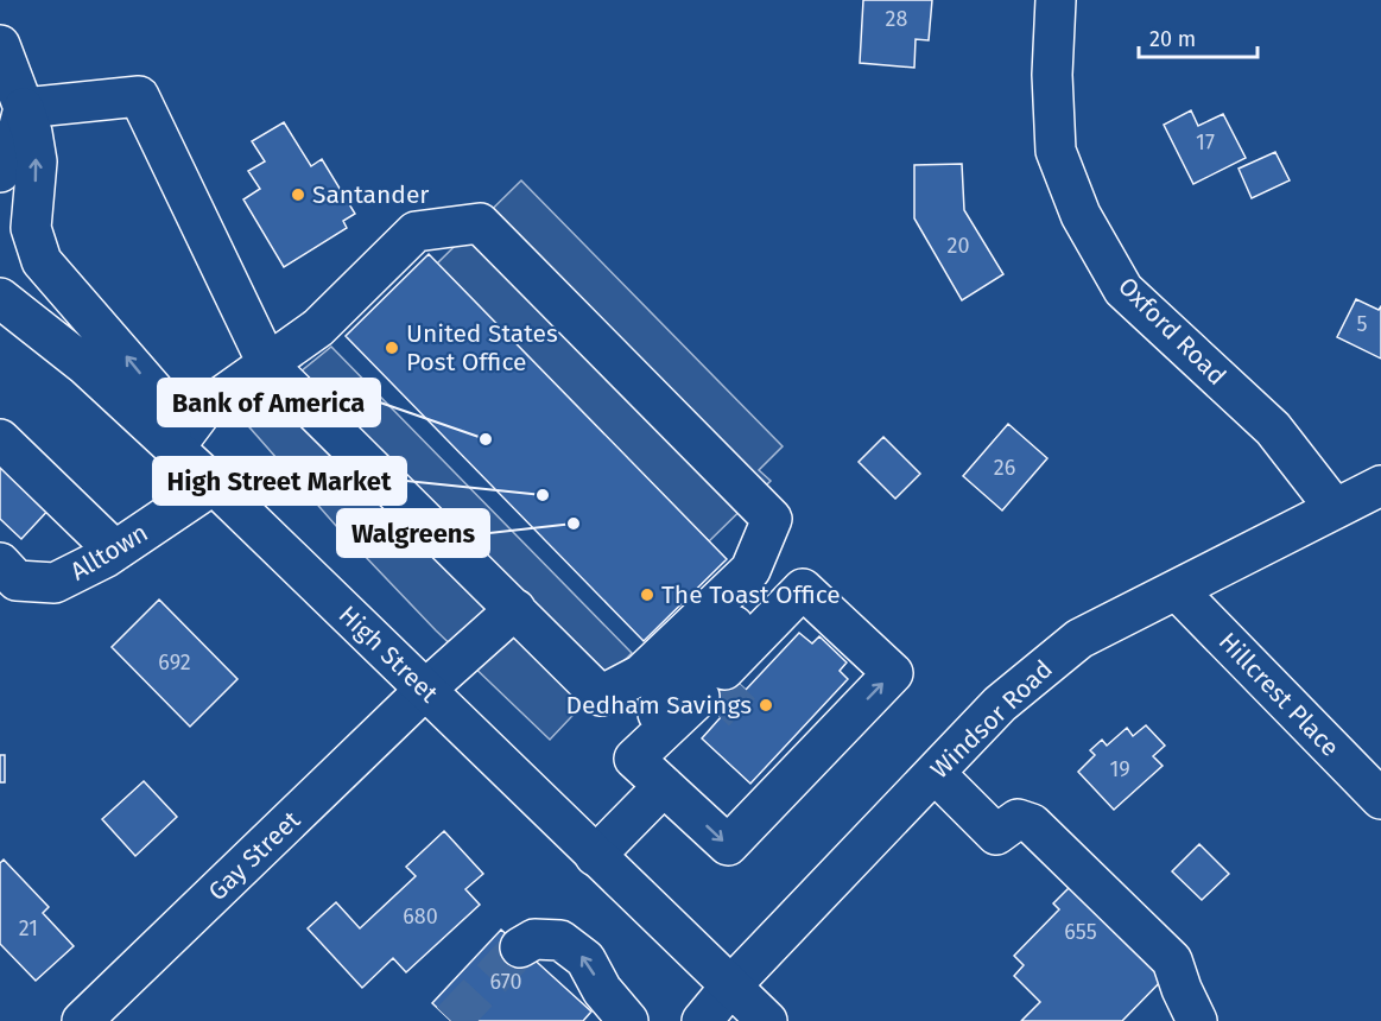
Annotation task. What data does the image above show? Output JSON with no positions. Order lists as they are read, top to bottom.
{
  "streets": {
    "street": [
      "Oxford Road",
      "Alltown",
      "High Street",
      "Hillcrest Place",
      "Windsor Road",
      "Gay Street"
    ]
  },
  "crossings": [
    ["Oxford Road", "Windsor Road"],
    ["Alltown", "High Street"],
    ["High Street", "Windsor Road"],
    ["High Street", "Gay Street"],
    ["Hillcrest Place", "Windsor Road"]
  ],
  "places": [
    "Santander",
    "United States Post Office",
    "Bank of America",
    "High Street Market",
    "Walgreens",
    "The Toast Office",
    "Dedham Savings"
  ],
  "house_numbers": [
    "28",
    "17",
    "20",
    "5",
    "26",
    "692",
    "19",
    "680",
    "21",
    "655",
    "670"
  ],
  "scale_bar": "20 m"
}
